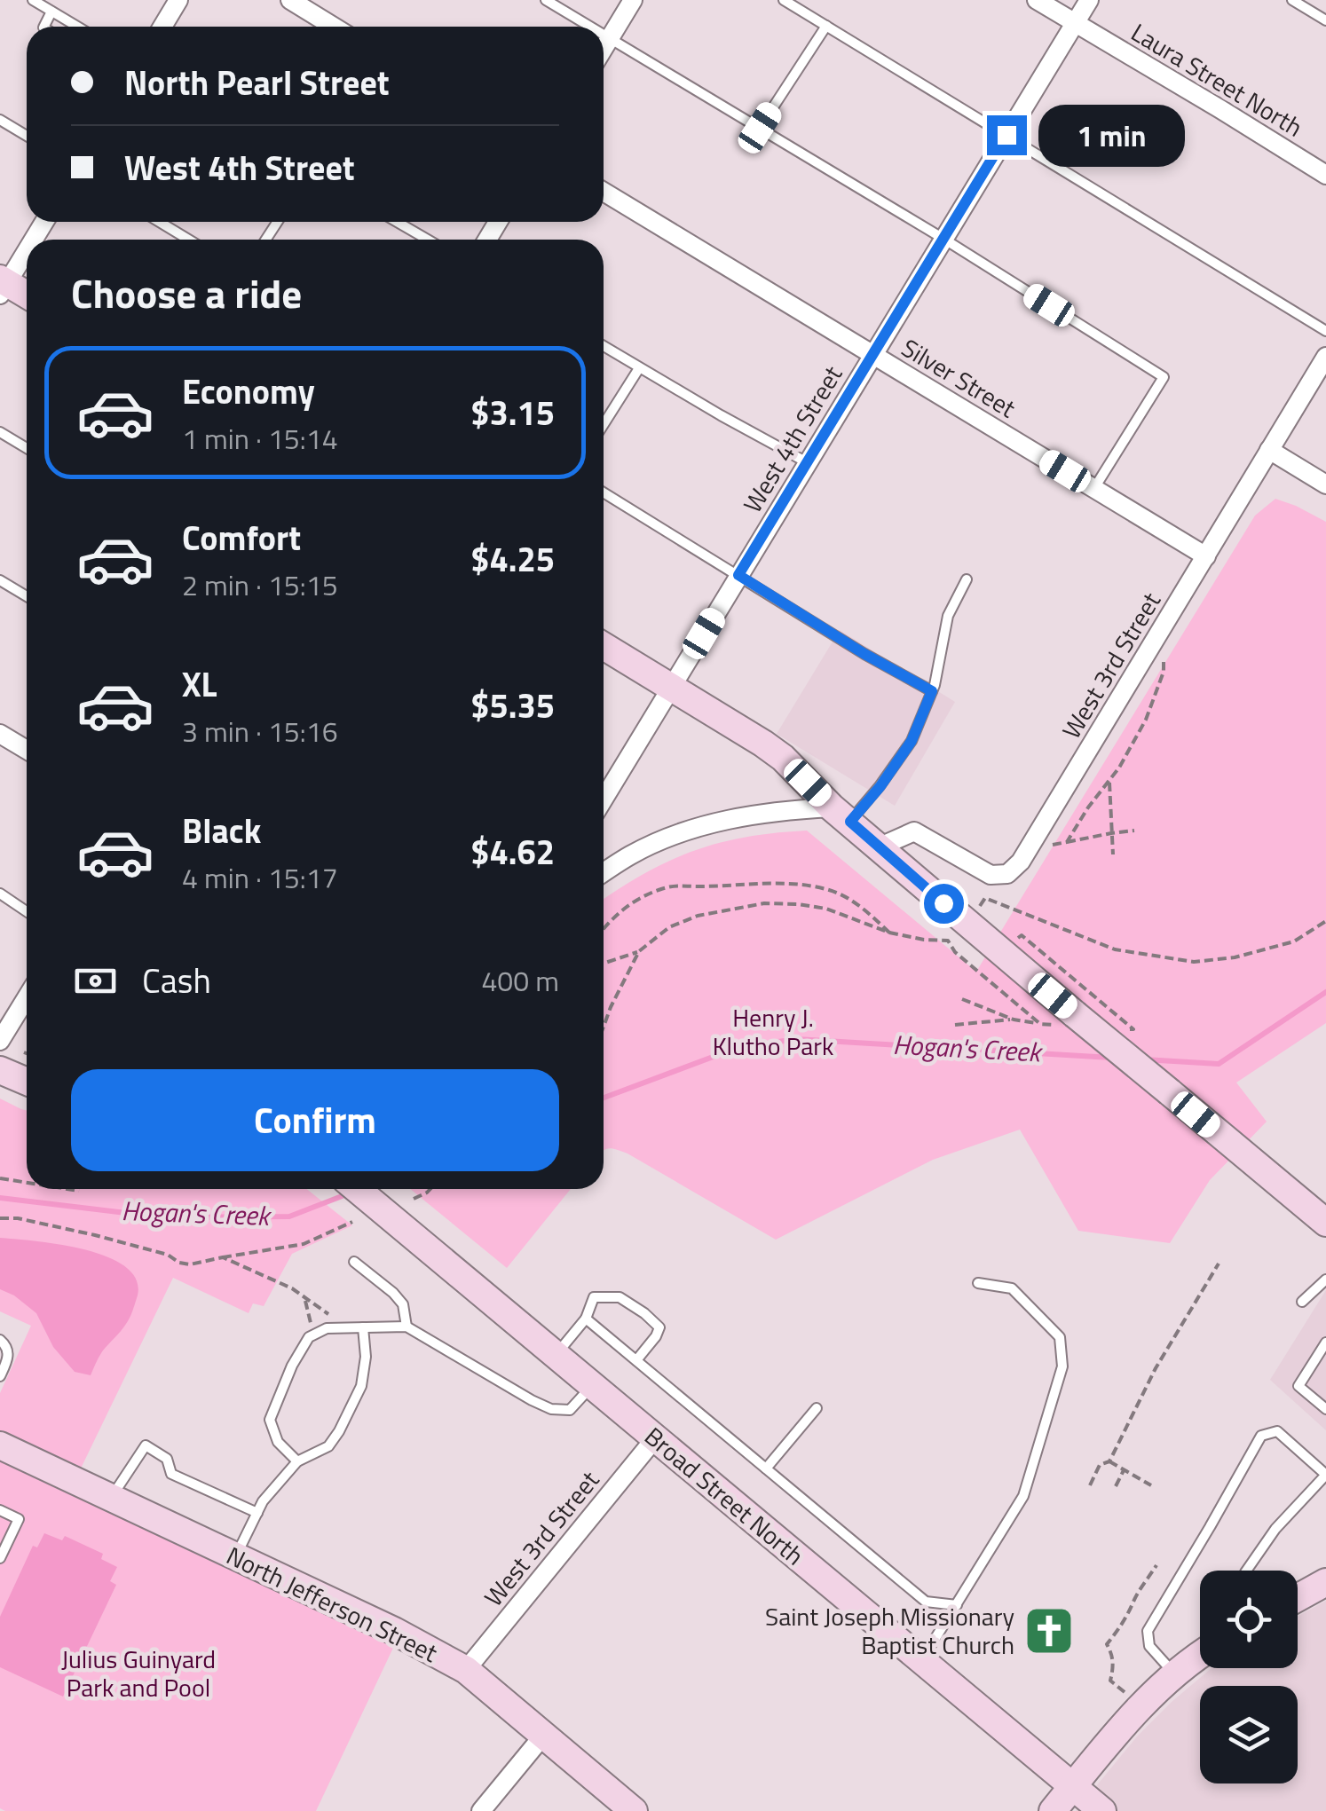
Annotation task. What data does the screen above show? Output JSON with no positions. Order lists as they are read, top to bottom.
{
  "streets": {
    "street": [
      "Laura Street North",
      "Silver Street",
      "West 4th Street",
      "West 3rd Street",
      "Broad Street North",
      "North Jefferson Street"
    ]
  },
  "crossings": [
    ["Laura Street North", "West 4th Street"],
    ["Silver Street", "West 4th Street"],
    ["Silver Street", "West 3rd Street"],
    ["West 3rd Street", "Broad Street North"],
    ["West 3rd Street", "North Jefferson Street"]
  ],
  "water": ["Hogan's Creek"],
  "parks": ["Henry J. Klutho Park", "Julius Guinyard Park and Pool"],
  "places": {
    "church": ["Saint Joseph Missionary Baptist Church"]
  },
  "page": {
    "banner": ["North Pearl Street", "West 4th Street"],
    "bubble": "1 min",
    "heading": "Choose a ride",
    "list": [
      {
        "name": "Economy",
        "note": "1 min · 15:14",
        "value": "$3.15"
      },
      {
        "name": "Comfort",
        "note": "2 min · 15:15",
        "value": "$4.25"
      },
      {
        "name": "XL",
        "note": "3 min · 15:16",
        "value": "$5.35"
      },
      {
        "name": "Black",
        "note": "4 min · 15:17",
        "value": "$4.62"
      }
    ],
    "pay": ["Cash", "400 m"],
    "buttons": "Confirm"
  }
}
